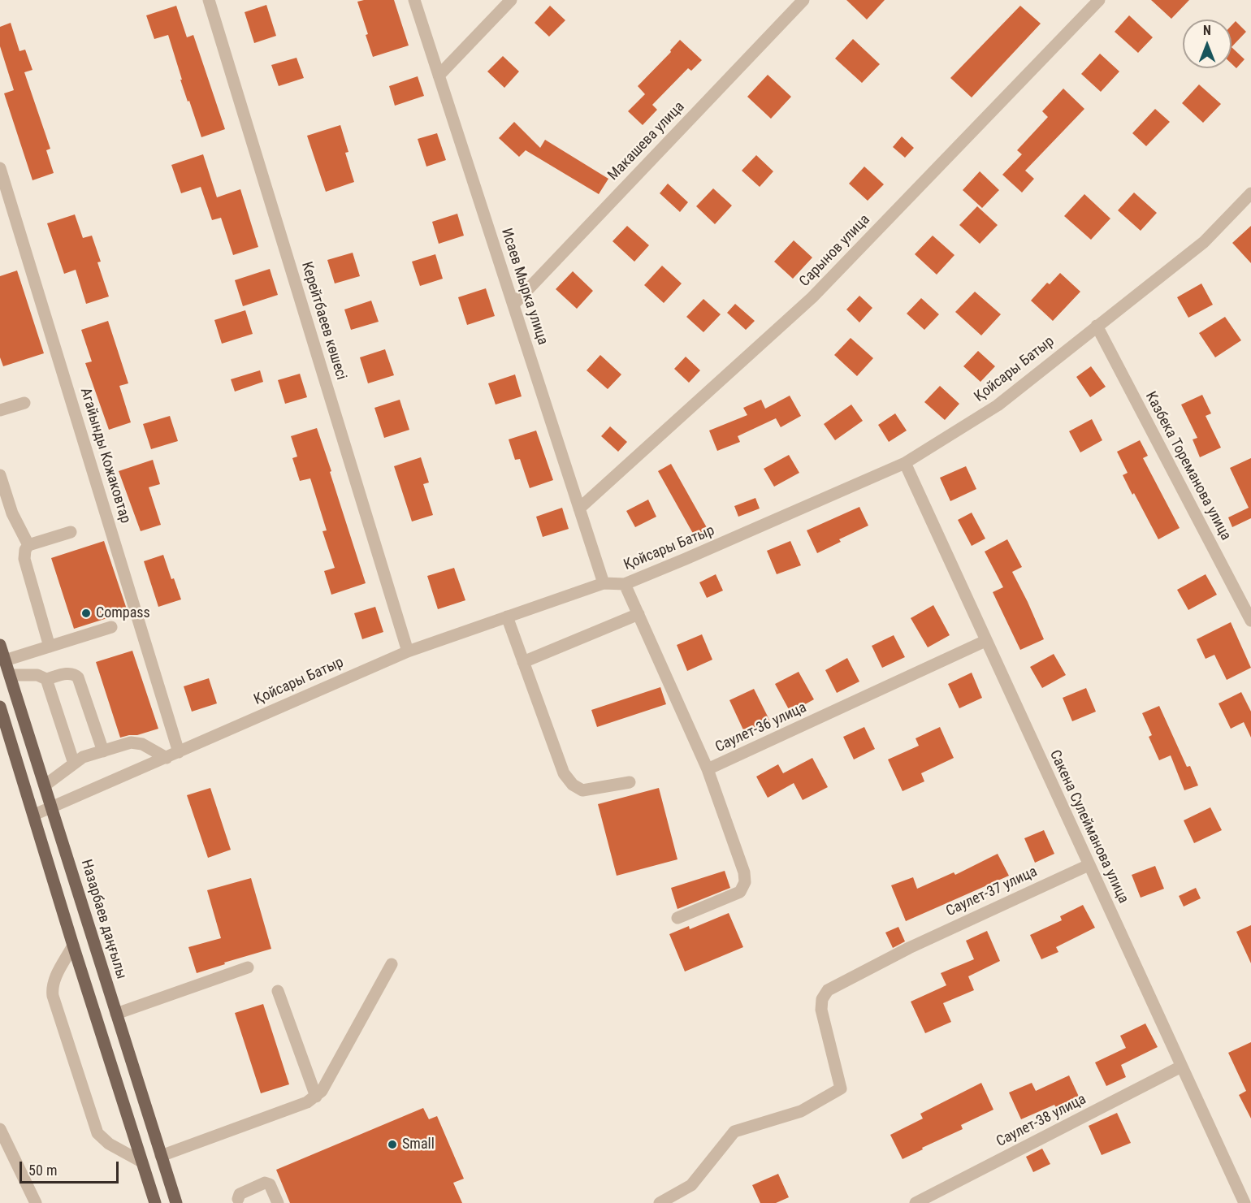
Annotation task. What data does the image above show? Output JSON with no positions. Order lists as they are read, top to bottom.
{
  "streets": {
    "main road": ["Назарбаев даңғылы"],
    "street": [
      "Макашева улица",
      "Сарынов улица",
      "Исаев Мырка улица",
      "Керейтбаеев көшесі",
      "Қойсары Батыр",
      "Агайынды Кожаковтар",
      "Казбека Тореманова улица",
      "Саулет-36 улица",
      "Сакена Сулейманова улица",
      "Саулет-37 улица",
      "Саулет-38 улица"
    ]
  },
  "crossings": [
    ["Макашева улица", "Исаев Мырка улица"],
    ["Сарынов улица", "Исаев Мырка улица"],
    ["Исаев Мырка улица", "Қойсары Батыр"],
    ["Керейтбаеев көшесі", "Қойсары Батыр"],
    ["Қойсары Батыр", "Агайынды Кожаковтар"],
    ["Қойсары Батыр", "Казбека Тореманова улица"],
    ["Қойсары Батыр", "Саулет-36 улица"],
    ["Қойсары Батыр", "Сакена Сулейманова улица"],
    ["Қойсары Батыр", "Назарбаев даңғылы"],
    ["Саулет-36 улица", "Сакена Сулейманова улица"],
    ["Сакена Сулейманова улица", "Саулет-37 улица"],
    ["Сакена Сулейманова улица", "Саулет-38 улица"]
  ],
  "places": ["Compass", "Small"],
  "scale_bar": "50 m",
  "north": "top"
}
